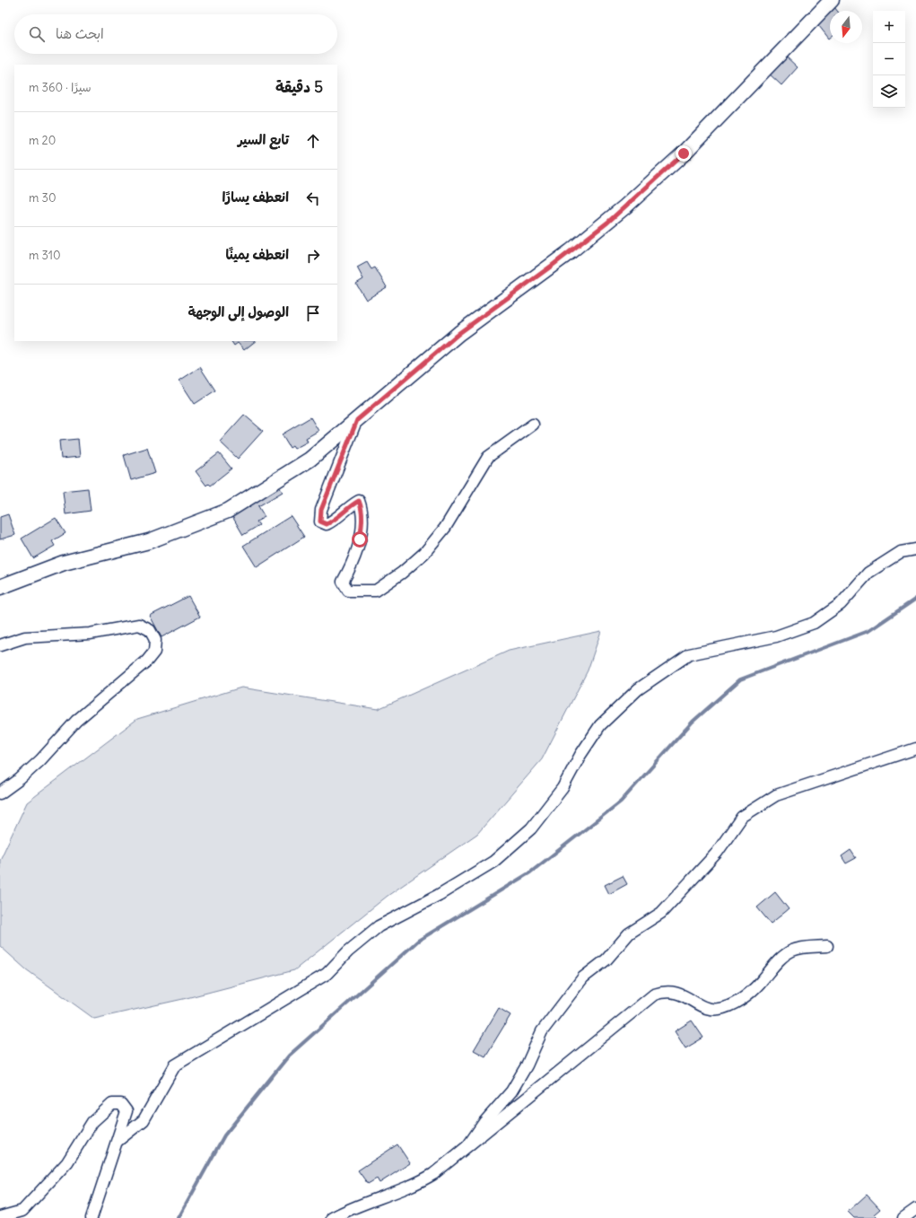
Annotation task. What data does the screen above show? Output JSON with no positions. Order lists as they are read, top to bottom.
{
  "north": "bottom",
  "page": {
    "map_buttons": ["+", "−"],
    "search": "ابحث هنا",
    "heading": ["5 دقيقة", "سيرًا · 360 m"],
    "list": [
      ["تابع السير", "20 m"],
      ["انعطف يسارًا", "30 m"],
      ["انعطف يمينًا", "310 m"],
      "الوصول إلى الوجهة"
    ]
  }
}
